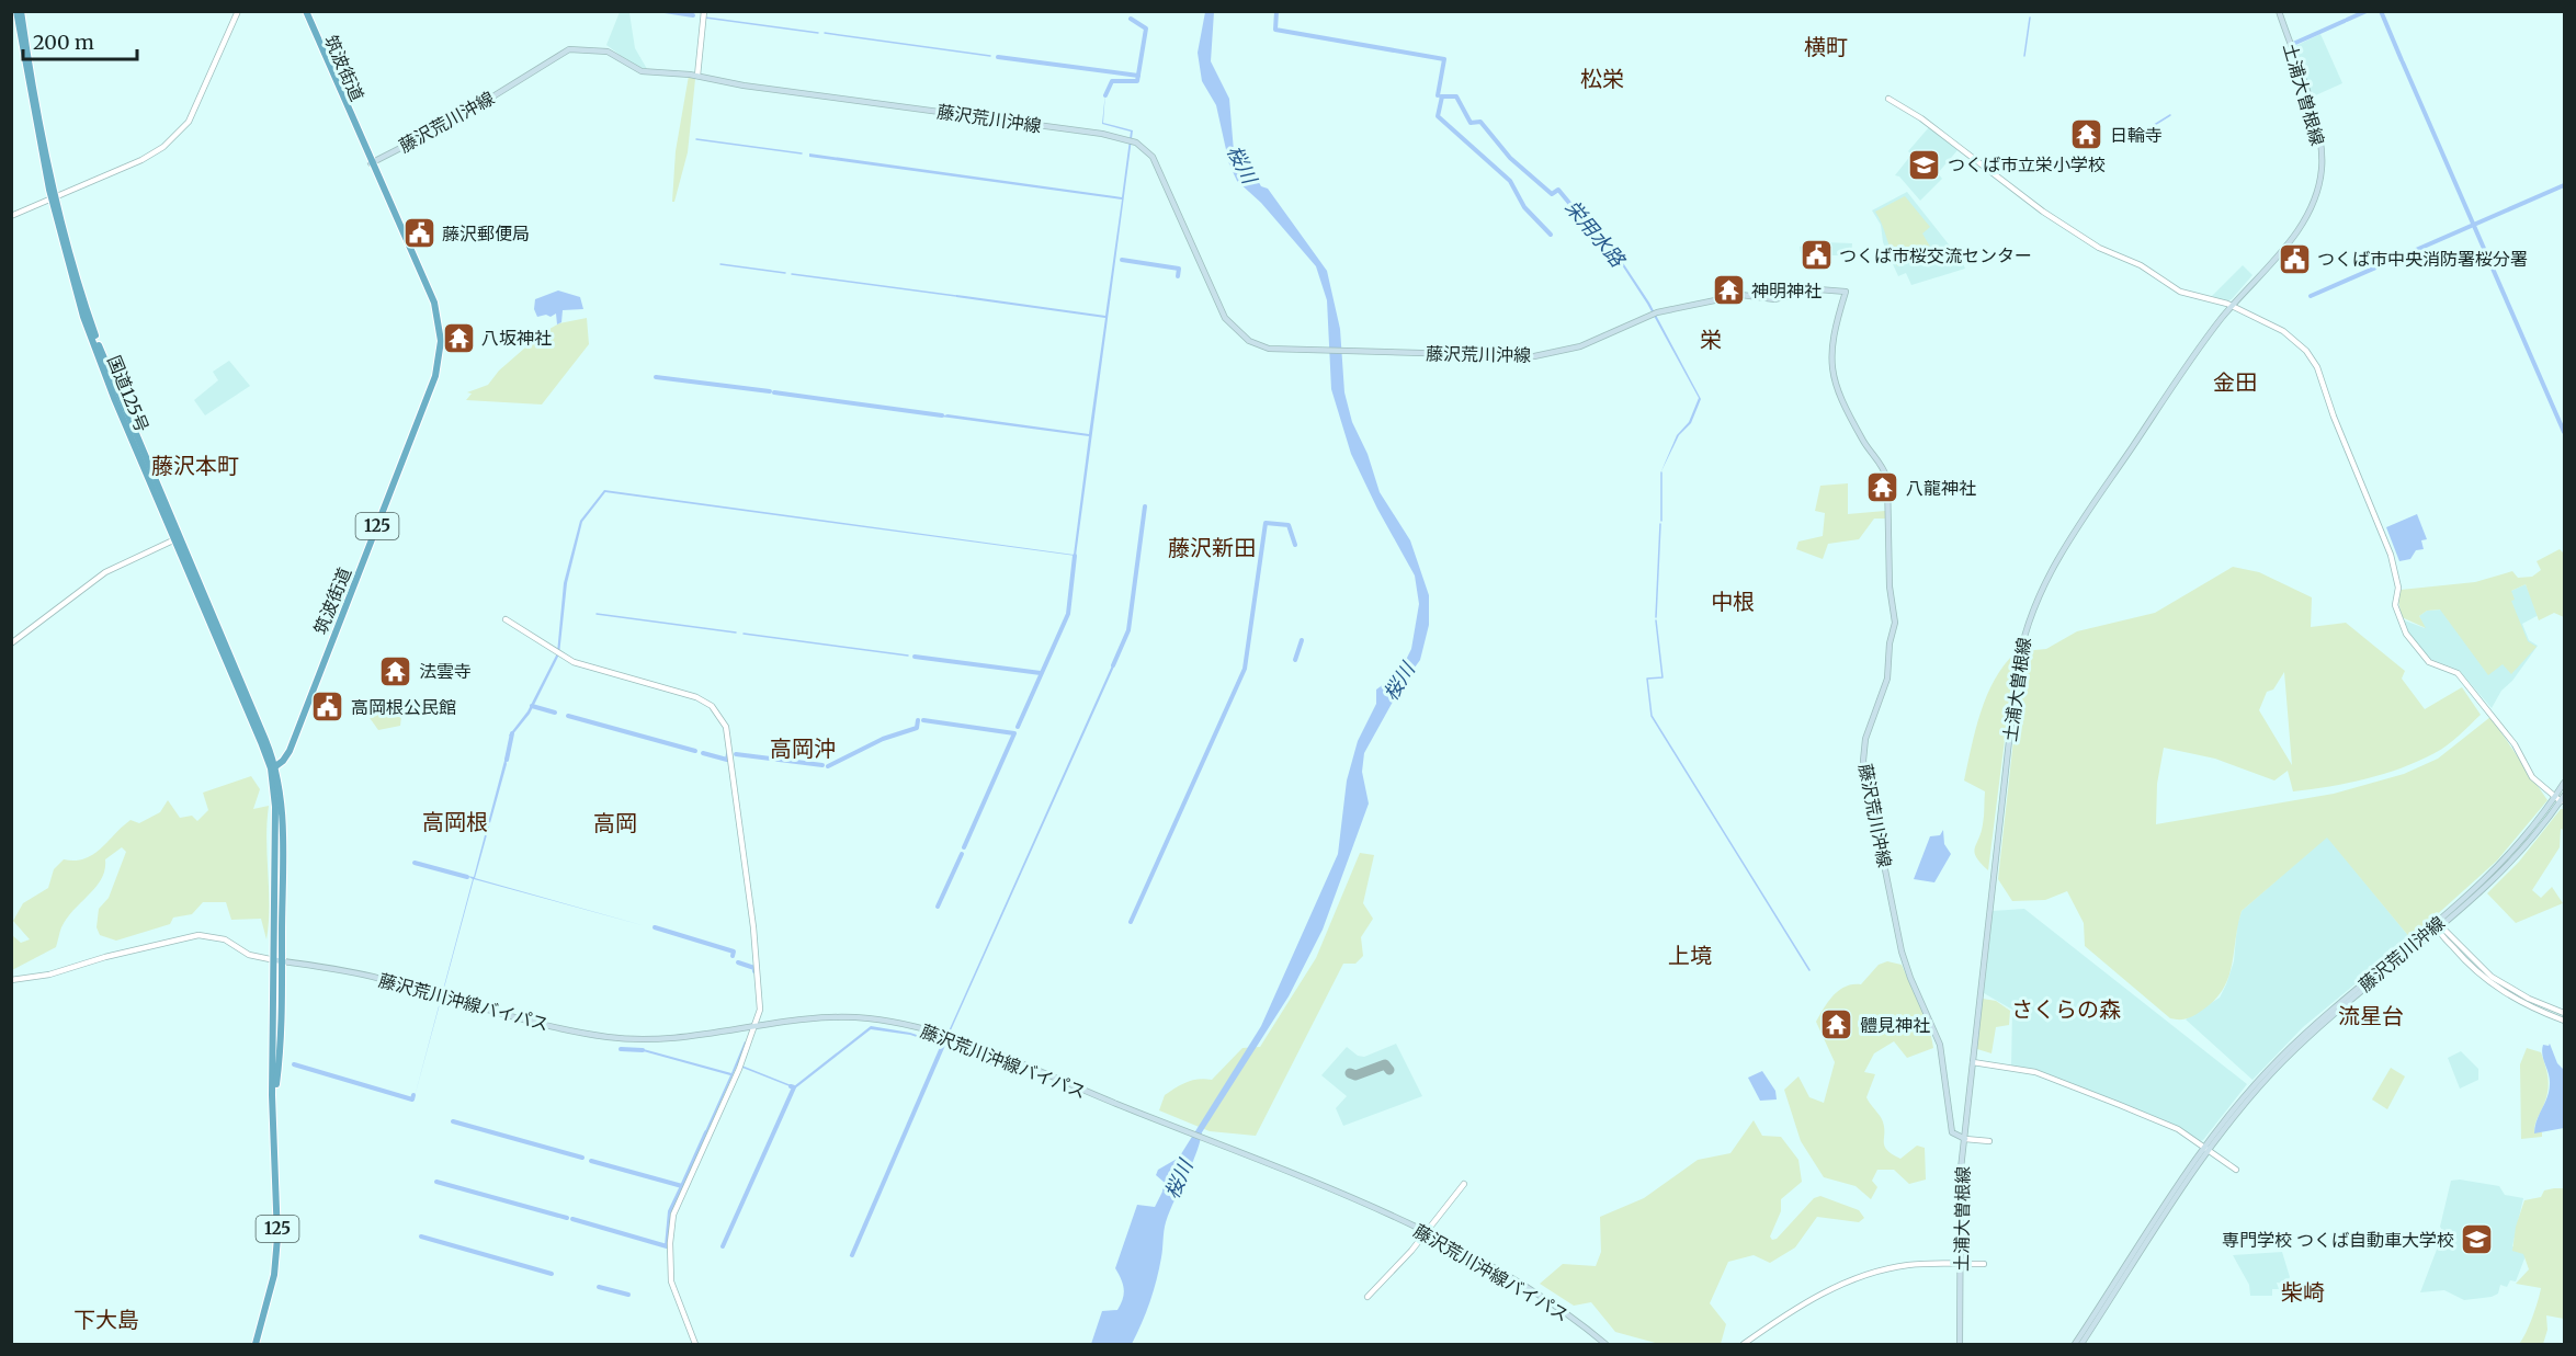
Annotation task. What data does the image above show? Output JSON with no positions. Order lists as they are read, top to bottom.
{
  "streets": {
    "highway": ["筑波街道", "国道125号", "125"],
    "main road": ["土浦大曽根線", "藤沢荒川沖線", "藤沢荒川沖線バイパス"]
  },
  "crossings": [
    ["筑波街道", "藤沢荒川沖線"],
    ["筑波街道", "国道125号"],
    ["筑波街道", "125"],
    ["土浦大曽根線", "藤沢荒川沖線"],
    ["国道125号", "125"],
    ["125", "藤沢荒川沖線バイパス"]
  ],
  "districts": [
    "横町",
    "松栄",
    "栄",
    "金田",
    "藤沢本町",
    "藤沢新田",
    "中根",
    "高岡沖",
    "高岡根",
    "高岡",
    "上境",
    "さくらの森",
    "流星台",
    "柴崎",
    "下大島"
  ],
  "water": ["桜川", "栄用水路"],
  "places": {
    "temple": [
      "日輪寺",
      "神明神社",
      "八坂神社",
      "八龍神社",
      "法雲寺",
      "體見神社"
    ],
    "school or university": ["つくば市立栄小学校", "専門学校 つくば自動車大学校"],
    "public building": [
      "藤沢郵便局",
      "つくば市桜交流センター",
      "つくば市中央消防署桜分署",
      "高岡根公民館"
    ]
  },
  "scale_bar": "200 m"
}
